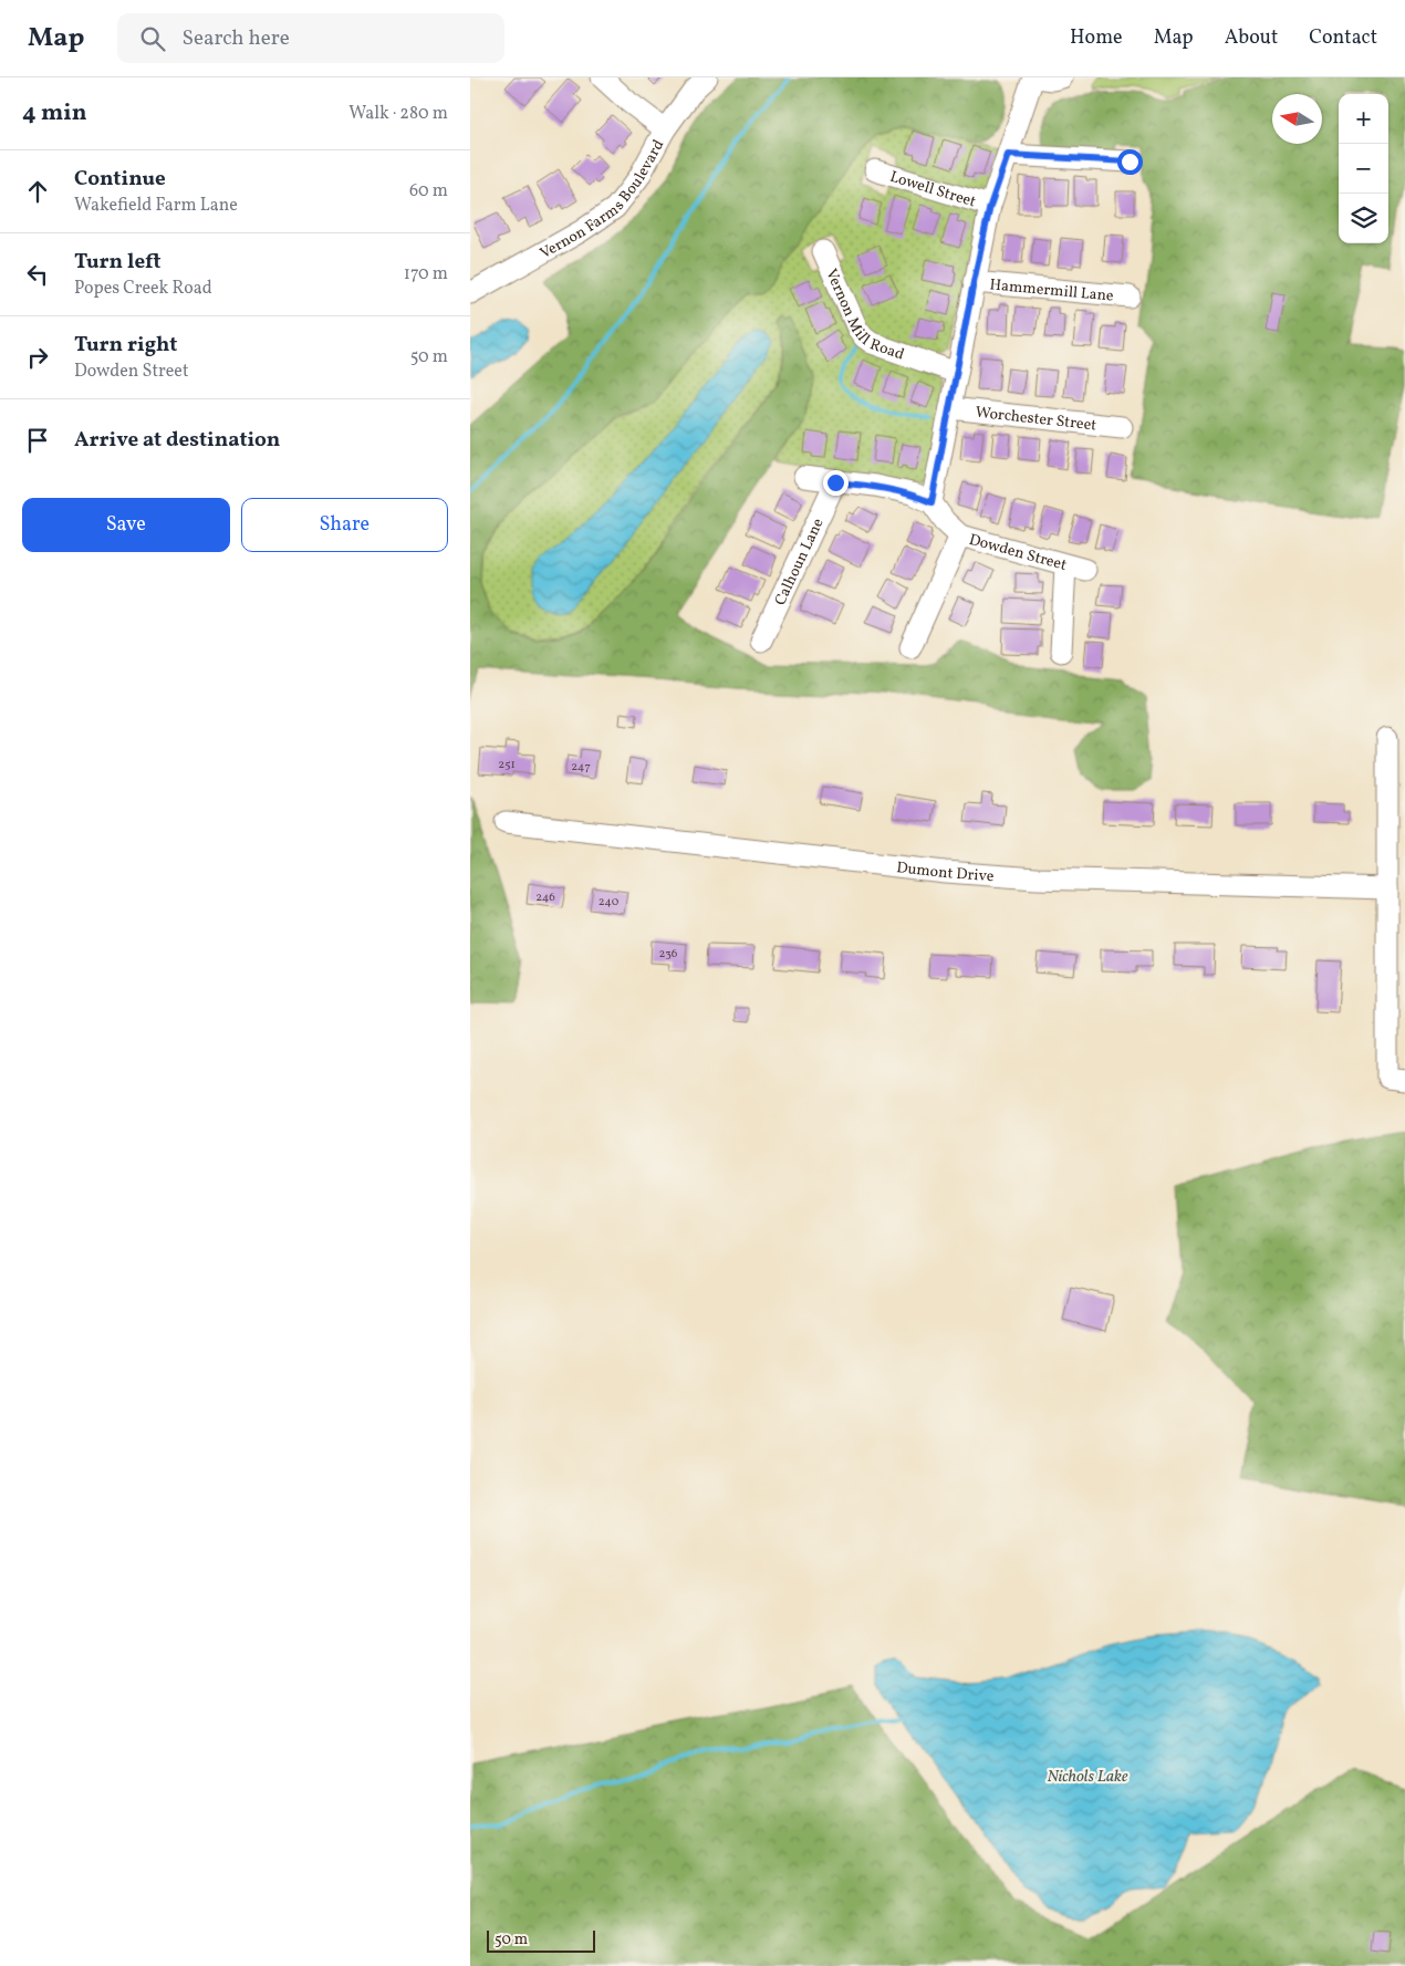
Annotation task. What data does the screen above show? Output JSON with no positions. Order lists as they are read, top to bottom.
{
  "streets": {
    "street": [
      "Lowell Street",
      "Vernon Farms Boulevard",
      "Hammermill Lane",
      "Vernon Mill Road",
      "Worchester Street",
      "Dowden Street",
      "Calhoun Lane",
      "Dumont Drive"
    ]
  },
  "water": ["Nichols Lake"],
  "house_numbers": [
    "251",
    "247",
    "246",
    "240",
    "236"
  ],
  "scale_bar": "50 m",
  "north": "left",
  "page": {
    "header": "Map",
    "search": "Search here",
    "nav": [
      "Home",
      "Map",
      "About",
      "Contact"
    ],
    "heading": ["4 min", "Walk · 280 m"],
    "map_buttons": ["+", "−"],
    "list": [
      ["Continue", "Wakefield Farm Lane", "60 m"],
      ["Turn left", "Popes Creek Road", "170 m"],
      ["Turn right", "Dowden Street", "50 m"],
      "Arrive at destination"
    ],
    "buttons": ["Save", "Share"],
    "scale": "50 m"
  }
}
